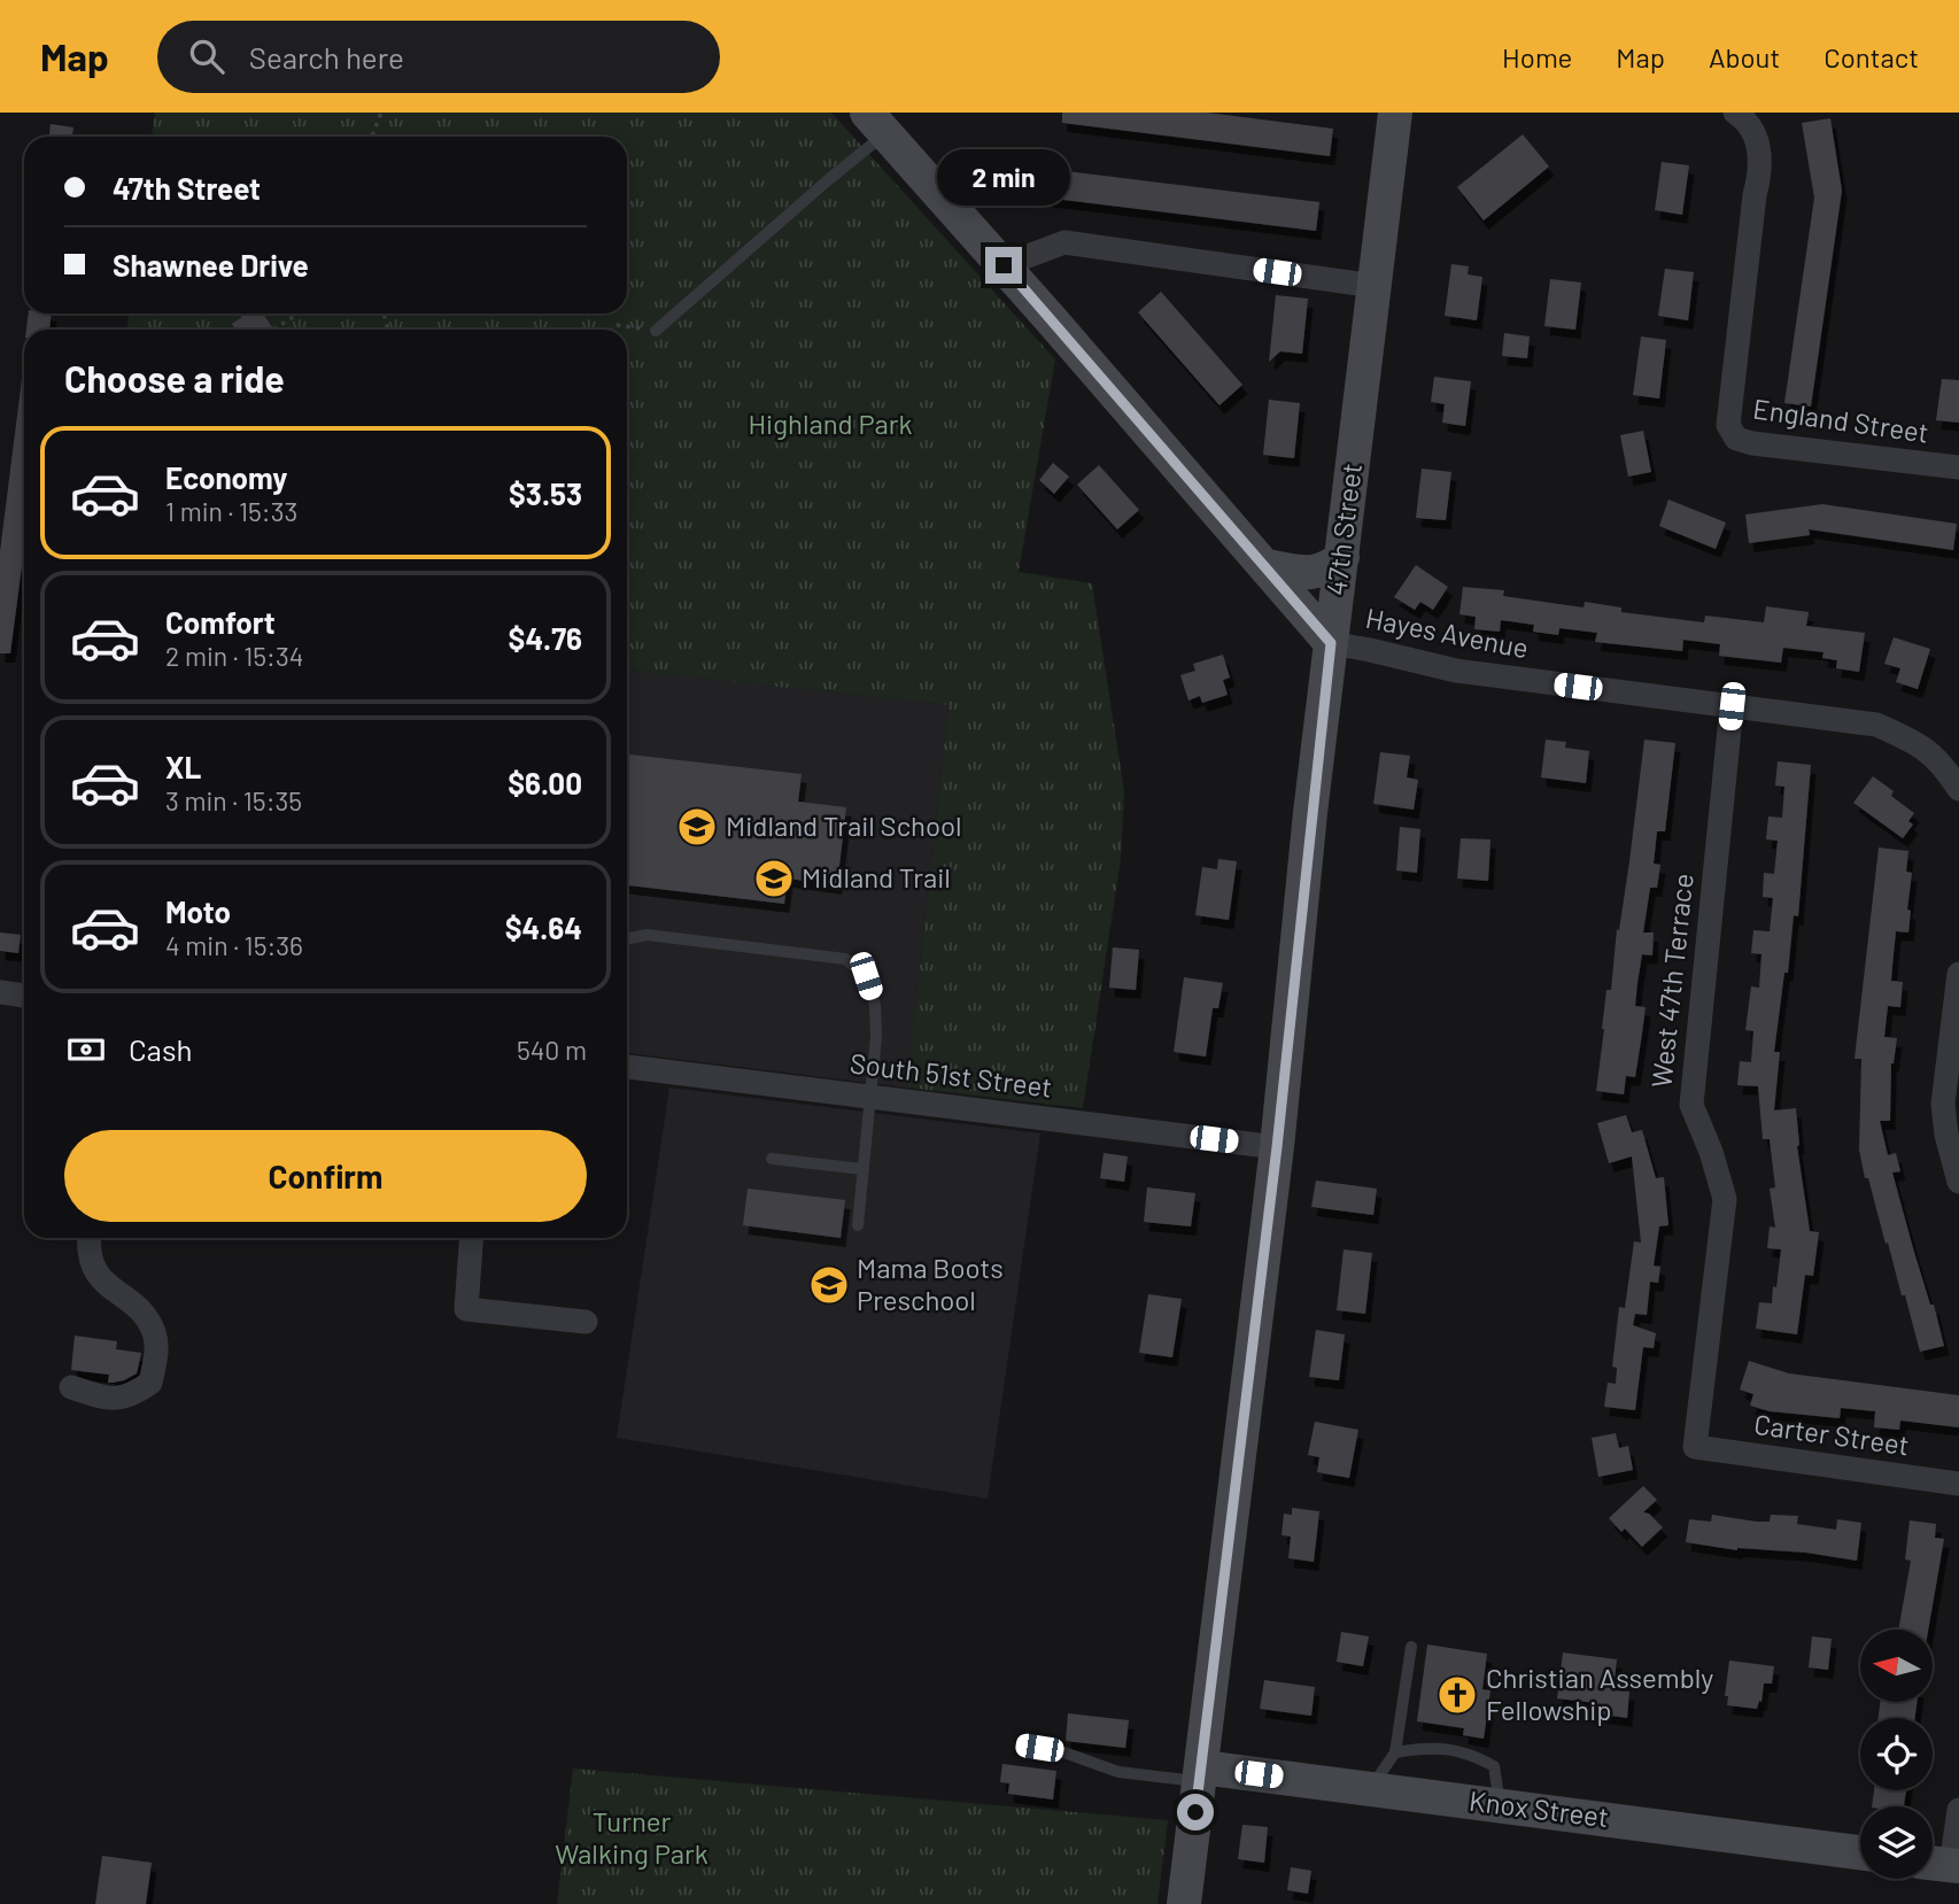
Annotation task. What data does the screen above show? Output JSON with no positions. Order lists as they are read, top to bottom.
{
  "streets": {
    "main road": ["47th Street", "Knox Street"],
    "street": [
      "England Street",
      "Hayes Avenue",
      "West 47th Terrace",
      "South 51st Street",
      "Carter Street"
    ]
  },
  "crossings": [
    ["47th Street", "Hayes Avenue"],
    ["47th Street", "South 51st Street"],
    ["47th Street", "Knox Street"],
    ["Hayes Avenue", "West 47th Terrace"],
    ["West 47th Terrace", "Carter Street"]
  ],
  "parks": ["Highland Park", "Turner Walking Park"],
  "places": {
    "school or university": ["Midland Trail School", "Midland Trail", "Mama Boots Preschool"],
    "church": ["Christian Assembly Fellowship"]
  },
  "north": "left",
  "page": {
    "header": "Map",
    "search": "Search here",
    "nav": [
      "Home",
      "Map",
      "About",
      "Contact"
    ],
    "banner": ["47th Street", "Shawnee Drive"],
    "bubble": "2 min",
    "heading": "Choose a ride",
    "list": [
      {
        "name": "Economy",
        "note": "1 min · 15:33",
        "value": "$3.53"
      },
      {
        "name": "Comfort",
        "note": "2 min · 15:34",
        "value": "$4.76"
      },
      {
        "name": "XL",
        "note": "3 min · 15:35",
        "value": "$6.00"
      },
      {
        "name": "Moto",
        "note": "4 min · 15:36",
        "value": "$4.64"
      }
    ],
    "pay": ["Cash", "540 m"],
    "buttons": "Confirm"
  }
}
